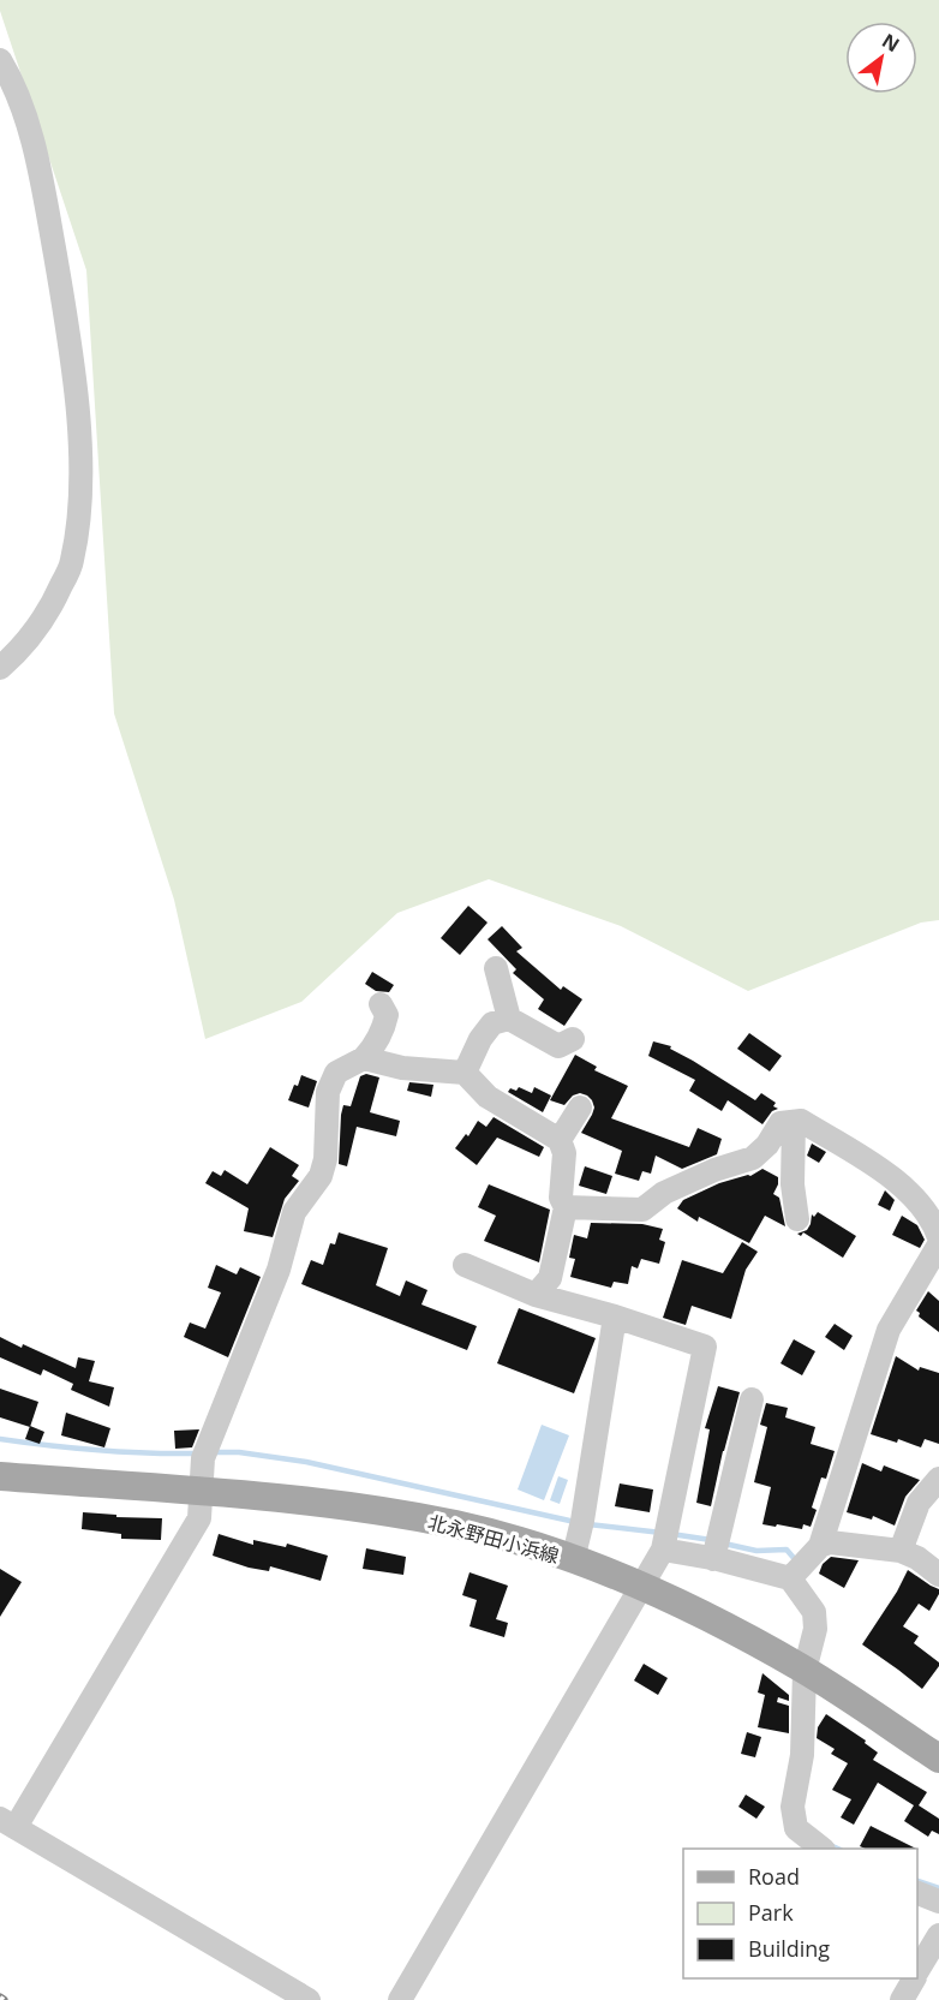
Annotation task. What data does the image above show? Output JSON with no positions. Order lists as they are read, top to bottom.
{
  "streets": {
    "main road": ["北永野田小浜線"]
  },
  "legend": ["Road", "Park", "Building"],
  "north": "top right"
}
